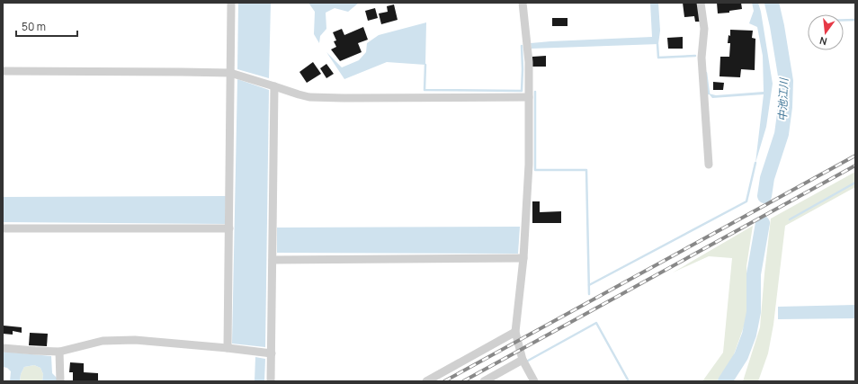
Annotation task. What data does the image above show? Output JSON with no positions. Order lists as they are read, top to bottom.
{
  "water": ["中池江川"],
  "scale_bar": "50 m",
  "north": "bottom"
}
